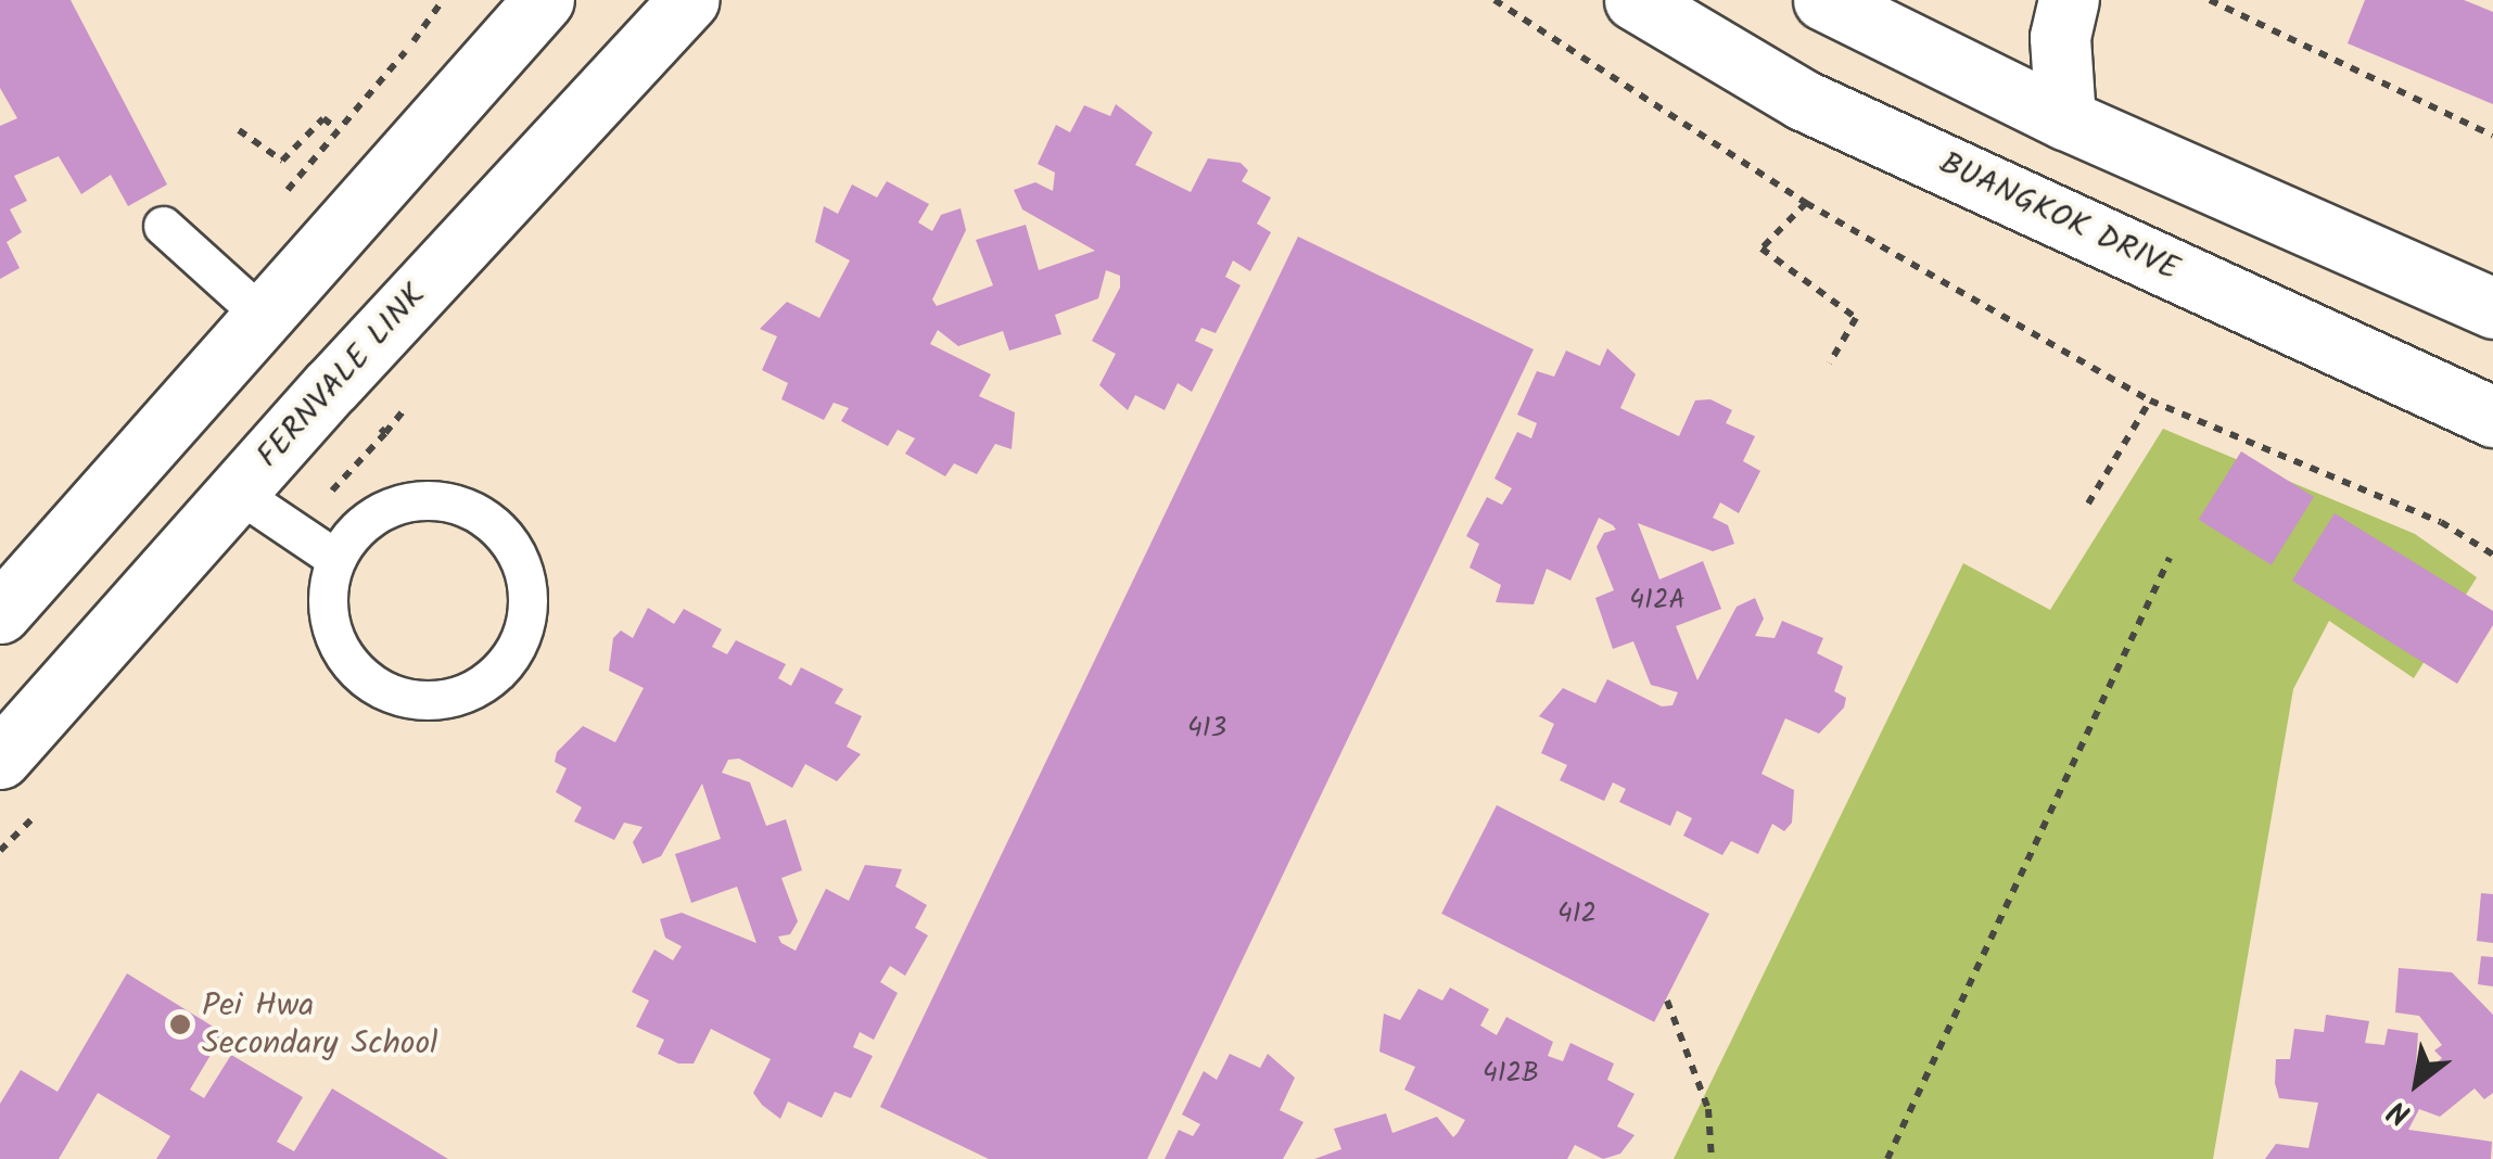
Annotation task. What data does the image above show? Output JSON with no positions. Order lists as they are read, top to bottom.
{
  "streets": {
    "street": ["BUANGKOK DRIVE", "FERNVALE LINK"]
  },
  "places": ["Pei Hwa Secondary School"],
  "house_numbers": [
    "412A",
    "413",
    "412",
    "412B"
  ],
  "north": "bottom left"
}
